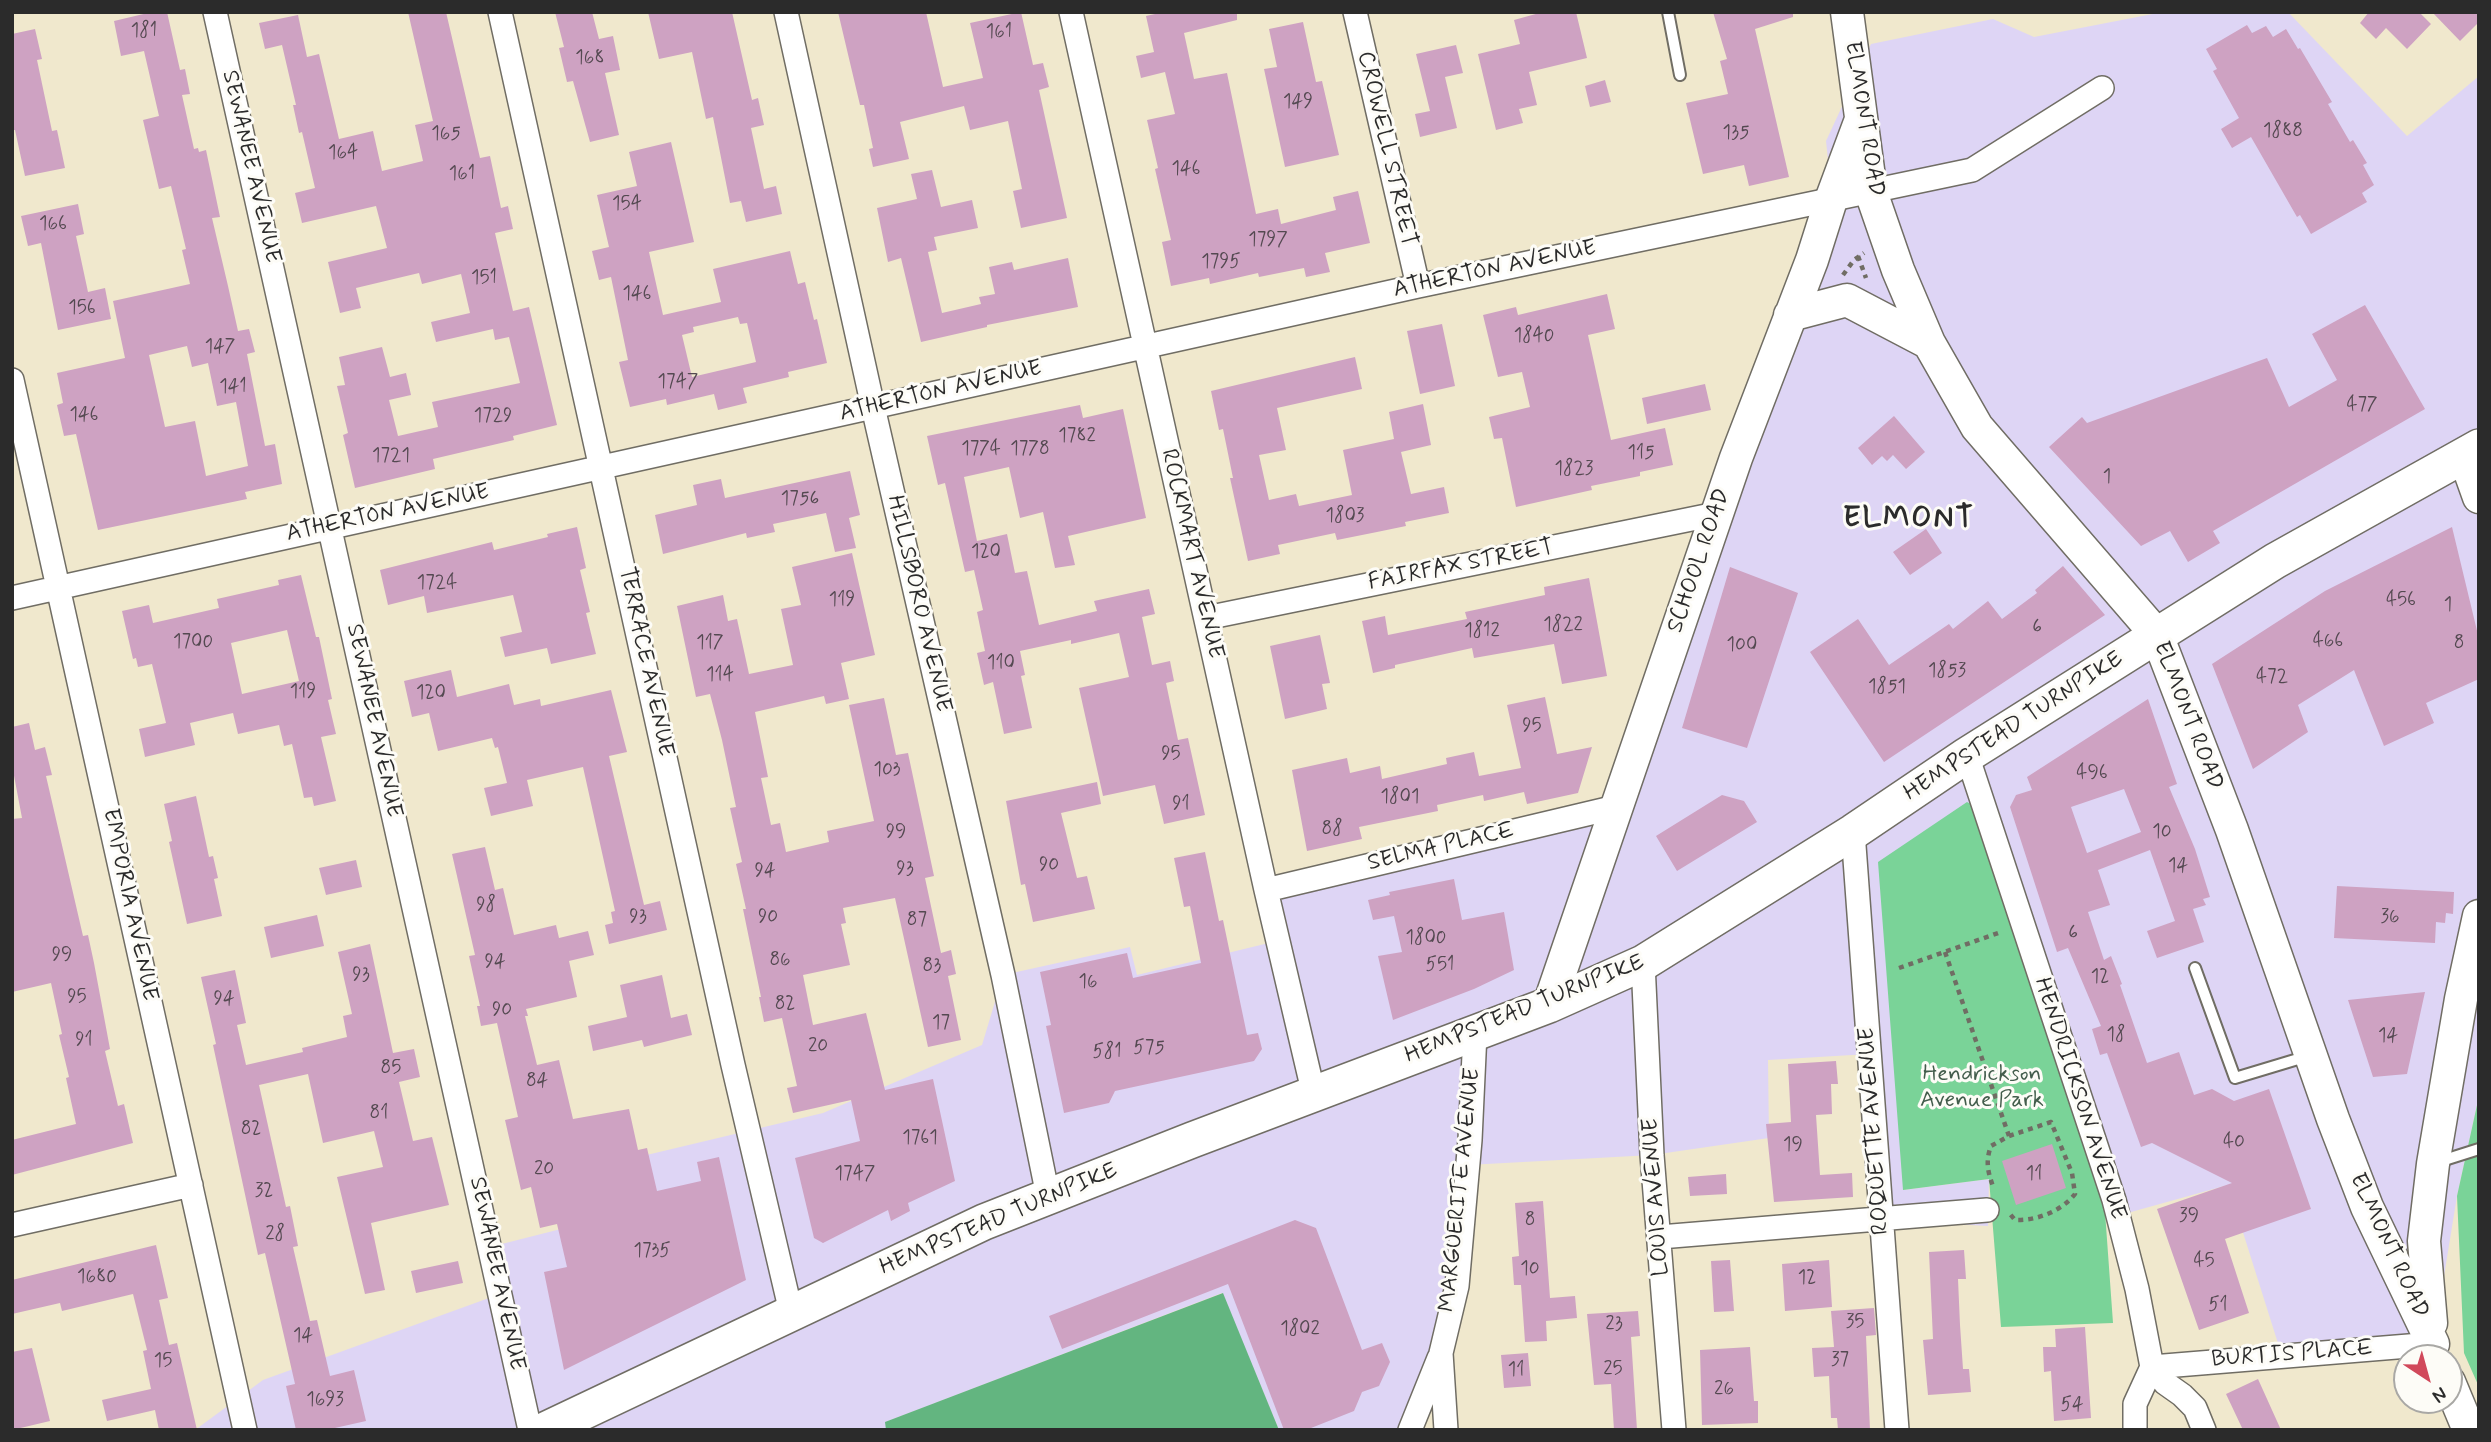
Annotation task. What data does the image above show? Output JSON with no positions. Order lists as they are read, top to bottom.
{
  "streets": {
    "main road": ["ELMONT ROAD", "SCHOOL ROAD", "HEMPSTEAD TURNPIKE"],
    "street": [
      "CROWELL STREET",
      "SEWANEE AVENUE",
      "ATHERTON AVENUE",
      "ROCKMART AVENUE",
      "FAIRFAX STREET",
      "HILLSBORO AVENUE",
      "TERRACE AVENUE",
      "SELMA PLACE",
      "EMPORIA AVENUE",
      "HENDRICKSON AVENUE",
      "ROQUETTE AVENUE",
      "MARGUERITE AVENUE",
      "LOUIS AVENUE",
      "BURTIS PLACE"
    ]
  },
  "crossings": [
    ["ELMONT ROAD", "ATHERTON AVENUE"],
    ["ELMONT ROAD", "SCHOOL ROAD"],
    ["ELMONT ROAD", "HEMPSTEAD TURNPIKE"],
    ["CROWELL STREET", "ATHERTON AVENUE"],
    ["SEWANEE AVENUE", "ATHERTON AVENUE"],
    ["ATHERTON AVENUE", "ROCKMART AVENUE"],
    ["ATHERTON AVENUE", "SCHOOL ROAD"],
    ["ATHERTON AVENUE", "HILLSBORO AVENUE"],
    ["ATHERTON AVENUE", "TERRACE AVENUE"],
    ["ATHERTON AVENUE", "EMPORIA AVENUE"],
    ["ROCKMART AVENUE", "FAIRFAX STREET"],
    ["ROCKMART AVENUE", "HEMPSTEAD TURNPIKE"],
    ["ROCKMART AVENUE", "SELMA PLACE"],
    ["SCHOOL ROAD", "FAIRFAX STREET"],
    ["SCHOOL ROAD", "HEMPSTEAD TURNPIKE"],
    ["SCHOOL ROAD", "SELMA PLACE"],
    ["HILLSBORO AVENUE", "HEMPSTEAD TURNPIKE"],
    ["TERRACE AVENUE", "HEMPSTEAD TURNPIKE"],
    ["HEMPSTEAD TURNPIKE", "HENDRICKSON AVENUE"],
    ["HEMPSTEAD TURNPIKE", "ROQUETTE AVENUE"],
    ["HEMPSTEAD TURNPIKE", "MARGUERITE AVENUE"],
    ["HEMPSTEAD TURNPIKE", "LOUIS AVENUE"],
    ["HENDRICKSON AVENUE", "BURTIS PLACE"]
  ],
  "districts": ["ELMONT"],
  "parks": ["Hendrickson Avenue Park"],
  "house_numbers": [
    "181",
    "161",
    "168",
    "149",
    "1888",
    "135",
    "165",
    "164",
    "146",
    "161",
    "154",
    "166",
    "1797",
    "1795",
    "151",
    "146",
    "156",
    "1840",
    "147",
    "1747",
    "141",
    "477",
    "146",
    "1729",
    "1782",
    "1774",
    "1778",
    "115",
    "1721",
    "1823",
    "1",
    "1756",
    "1803",
    "120",
    "1724",
    "119",
    "456",
    "1",
    "1822",
    "6",
    "1812",
    "466",
    "1700",
    "117",
    "8",
    "100",
    "110",
    "1853",
    "114",
    "472",
    "1851",
    "119",
    "120",
    "95",
    "95",
    "103",
    "496",
    "1801",
    "91",
    "88",
    "99",
    "10",
    "90",
    "14",
    "93",
    "94",
    "98",
    "93",
    "90",
    "36",
    "87",
    "6",
    "1800",
    "99",
    "86",
    "94",
    "551",
    "83",
    "93",
    "12",
    "16",
    "95",
    "94",
    "82",
    "90",
    "17",
    "18",
    "14",
    "91",
    "20",
    "575",
    "581",
    "85",
    "84",
    "81",
    "82",
    "1761",
    "40",
    "19",
    "20",
    "1747",
    "11",
    "32",
    "39",
    "8",
    "28",
    "1735",
    "45",
    "10",
    "1680",
    "12",
    "51",
    "35",
    "23",
    "1802",
    "14",
    "37",
    "15",
    "25",
    "11",
    "26",
    "1693",
    "54"
  ],
  "north": "bottom right"
}
